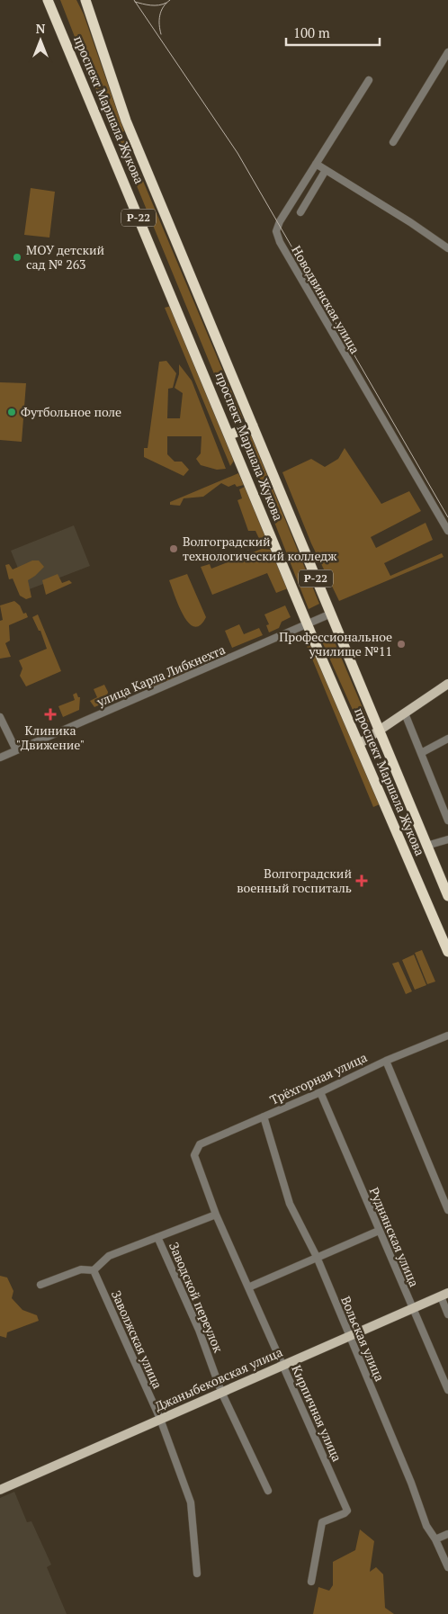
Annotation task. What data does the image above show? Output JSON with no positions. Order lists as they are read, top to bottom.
{
  "streets": {
    "highway": ["проспект Маршала Жукова", "Р-22"],
    "main road": ["Джаныбековская улица"],
    "street": [
      "Новодвинская улица",
      "улица Карла Либкнехта",
      "Трёхгорная улица",
      "Руднянская улица",
      "Заводской переулок",
      "Вольская улица",
      "Заволжская улица",
      "Кирпичная улица"
    ]
  },
  "crossings": [
    ["проспект Маршала Жукова", "улица Карла Либкнехта"],
    ["Трёхгорная улица", "Руднянская улица"],
    ["Трёхгорная улица", "Вольская улица"],
    ["Трёхгорная улица", "Кирпичная улица"],
    ["Руднянская улица", "Джаныбековская улица"],
    ["Заводской переулок", "Джаныбековская улица"],
    ["Вольская улица", "Джаныбековская улица"],
    ["Заволжская улица", "Джаныбековская улица"],
    ["Джаныбековская улица", "Кирпичная улица"]
  ],
  "places": {
    "other": [
      "МОУ детский сад № 263",
      "Футбольное поле",
      "Волгоградский технологический колледж",
      "Профессиональное училище №11"
    ],
    "health": ["Клиника \"Движение\"", "Волгоградский военный госпиталь"]
  },
  "scale_bar": "100 m",
  "north": "top"
}
